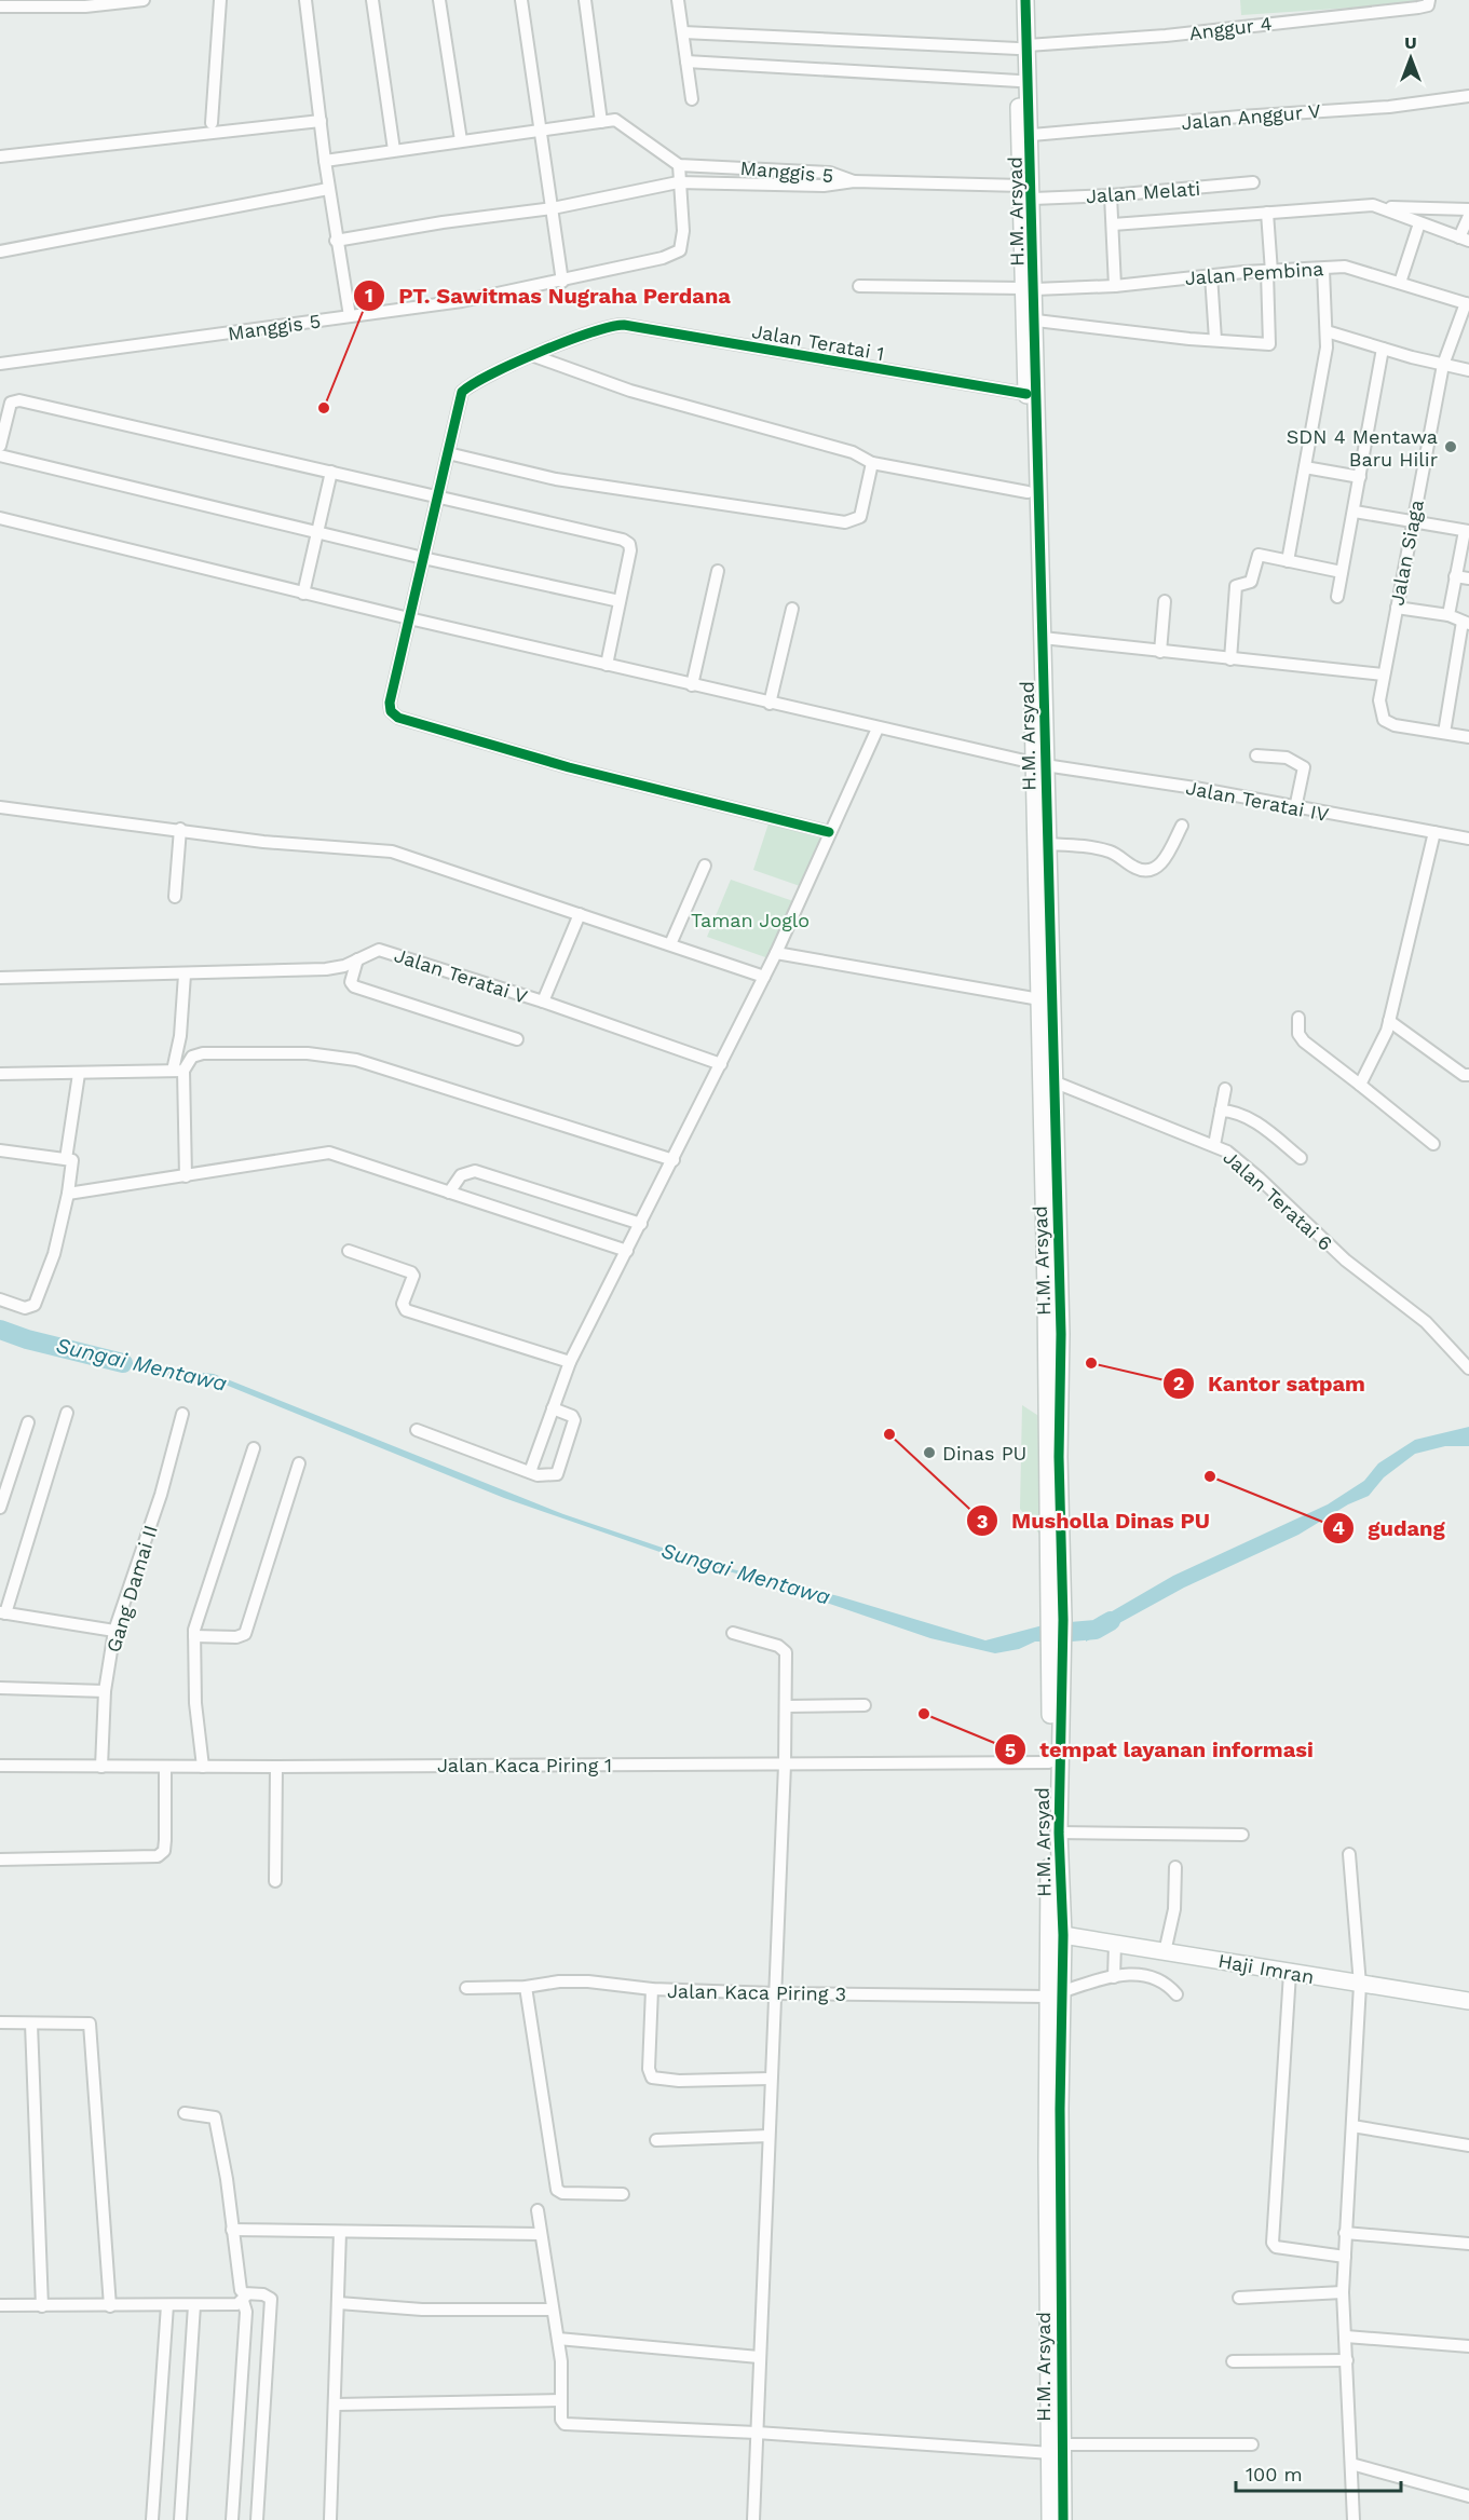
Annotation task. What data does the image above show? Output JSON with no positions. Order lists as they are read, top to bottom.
{
  "streets": {
    "street": [
      "Anggur 4",
      "Jalan Anggur V",
      "Manggis 5",
      "Jalan Melati",
      "H.M. Arsyad",
      "Jalan Pembina",
      "Jalan Teratai 1",
      "Jalan Siaga",
      "Jalan Teratai IV",
      "Jalan Teratai V",
      "Jalan Teratai 6",
      "Gang Damai II",
      "Jalan Kaca Piring 1",
      "Haji Imran",
      "Jalan Kaca Piring 3"
    ]
  },
  "crossings": [
    ["Anggur 4", "H.M. Arsyad"],
    ["Jalan Anggur V", "H.M. Arsyad"],
    ["Manggis 5", "H.M. Arsyad"],
    ["Jalan Melati", "H.M. Arsyad"],
    ["H.M. Arsyad", "Jalan Pembina"],
    ["H.M. Arsyad", "Jalan Teratai 1"],
    ["H.M. Arsyad", "Jalan Teratai IV"],
    ["H.M. Arsyad", "Jalan Teratai 6"],
    ["H.M. Arsyad", "Jalan Kaca Piring 1"],
    ["H.M. Arsyad", "Haji Imran"],
    ["H.M. Arsyad", "Jalan Kaca Piring 3"],
    ["Jalan Pembina", "Jalan Siaga"],
    ["Jalan Teratai 1", "Jalan Teratai IV"],
    ["Gang Damai II", "Jalan Kaca Piring 1"]
  ],
  "water": ["Sungai Mentawa"],
  "parks": ["Taman Joglo"],
  "places": [
    "PT. Sawitmas Nugraha Perdana",
    "SDN 4 Mentawa Baru Hilir",
    "Kantor satpam",
    "Musholla Dinas PU",
    "Dinas PU",
    "gudang",
    "tempat layanan informasi"
  ],
  "scale_bar": "100 m",
  "north": "top"
}
